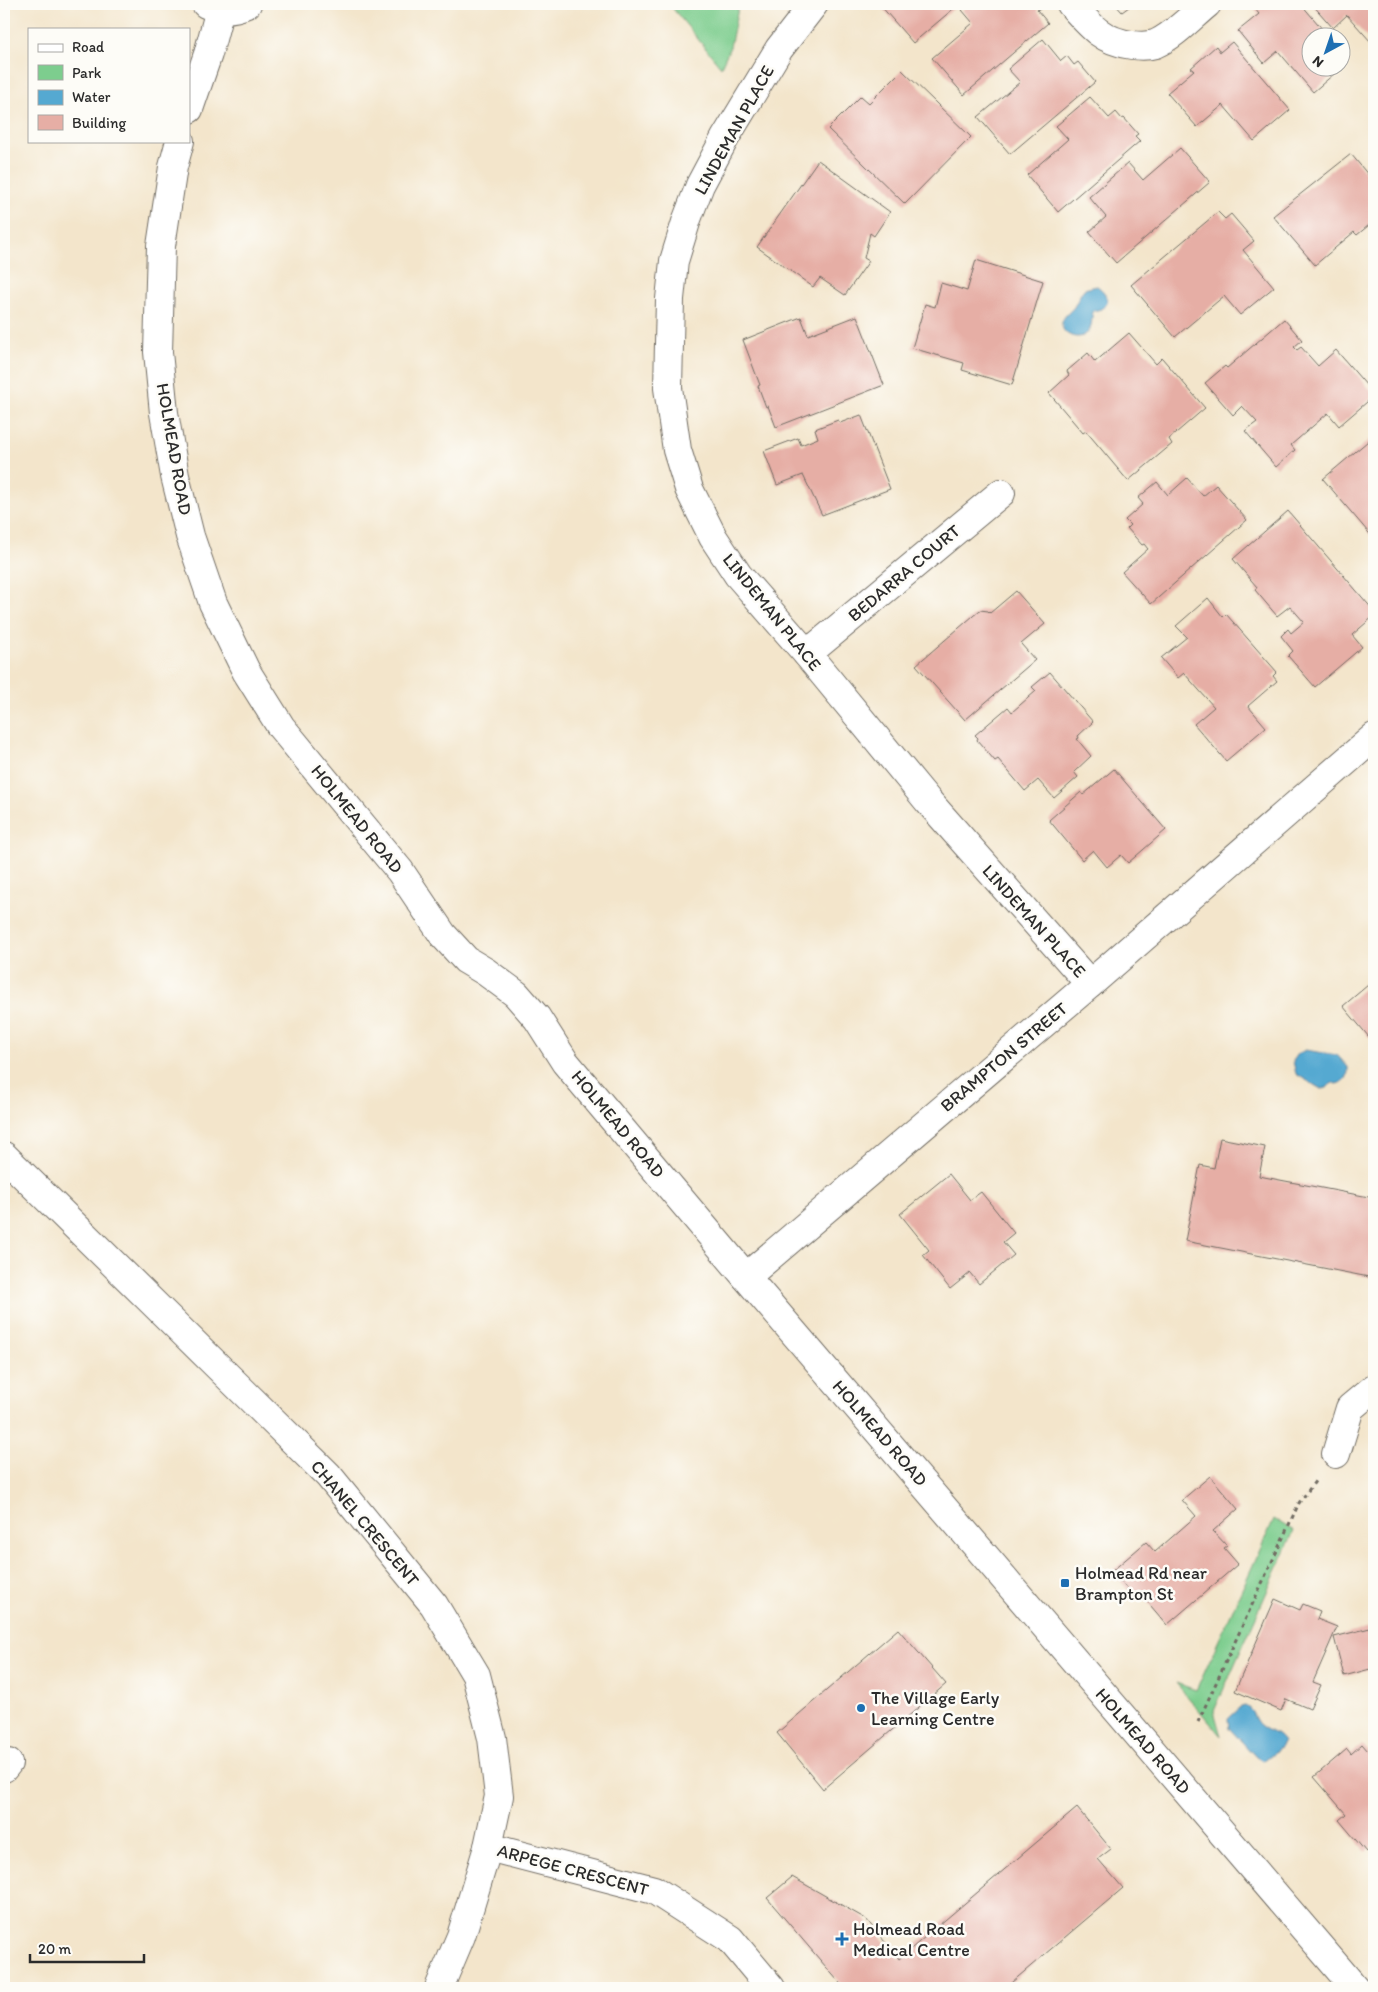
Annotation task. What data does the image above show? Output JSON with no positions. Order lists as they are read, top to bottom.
{
  "streets": {
    "street": [
      "LINDEMAN PLACE",
      "HOLMEAD ROAD",
      "BEDARRA COURT",
      "BRAMPTON STREET",
      "CHANEL CRESCENT",
      "ARPEGE CRESCENT"
    ]
  },
  "crossings": [
    ["LINDEMAN PLACE", "BEDARRA COURT"],
    ["LINDEMAN PLACE", "BRAMPTON STREET"],
    ["HOLMEAD ROAD", "BRAMPTON STREET"],
    ["CHANEL CRESCENT", "ARPEGE CRESCENT"]
  ],
  "places": {
    "transit": ["Holmead Rd near Brampton St"],
    "other": ["The Village Early Learning Centre"],
    "health": ["Holmead Road Medical Centre"]
  },
  "legend": [
    "Road",
    "Park",
    "Water",
    "Building"
  ],
  "scale_bar": "20 m",
  "north": "bottom left"
}
